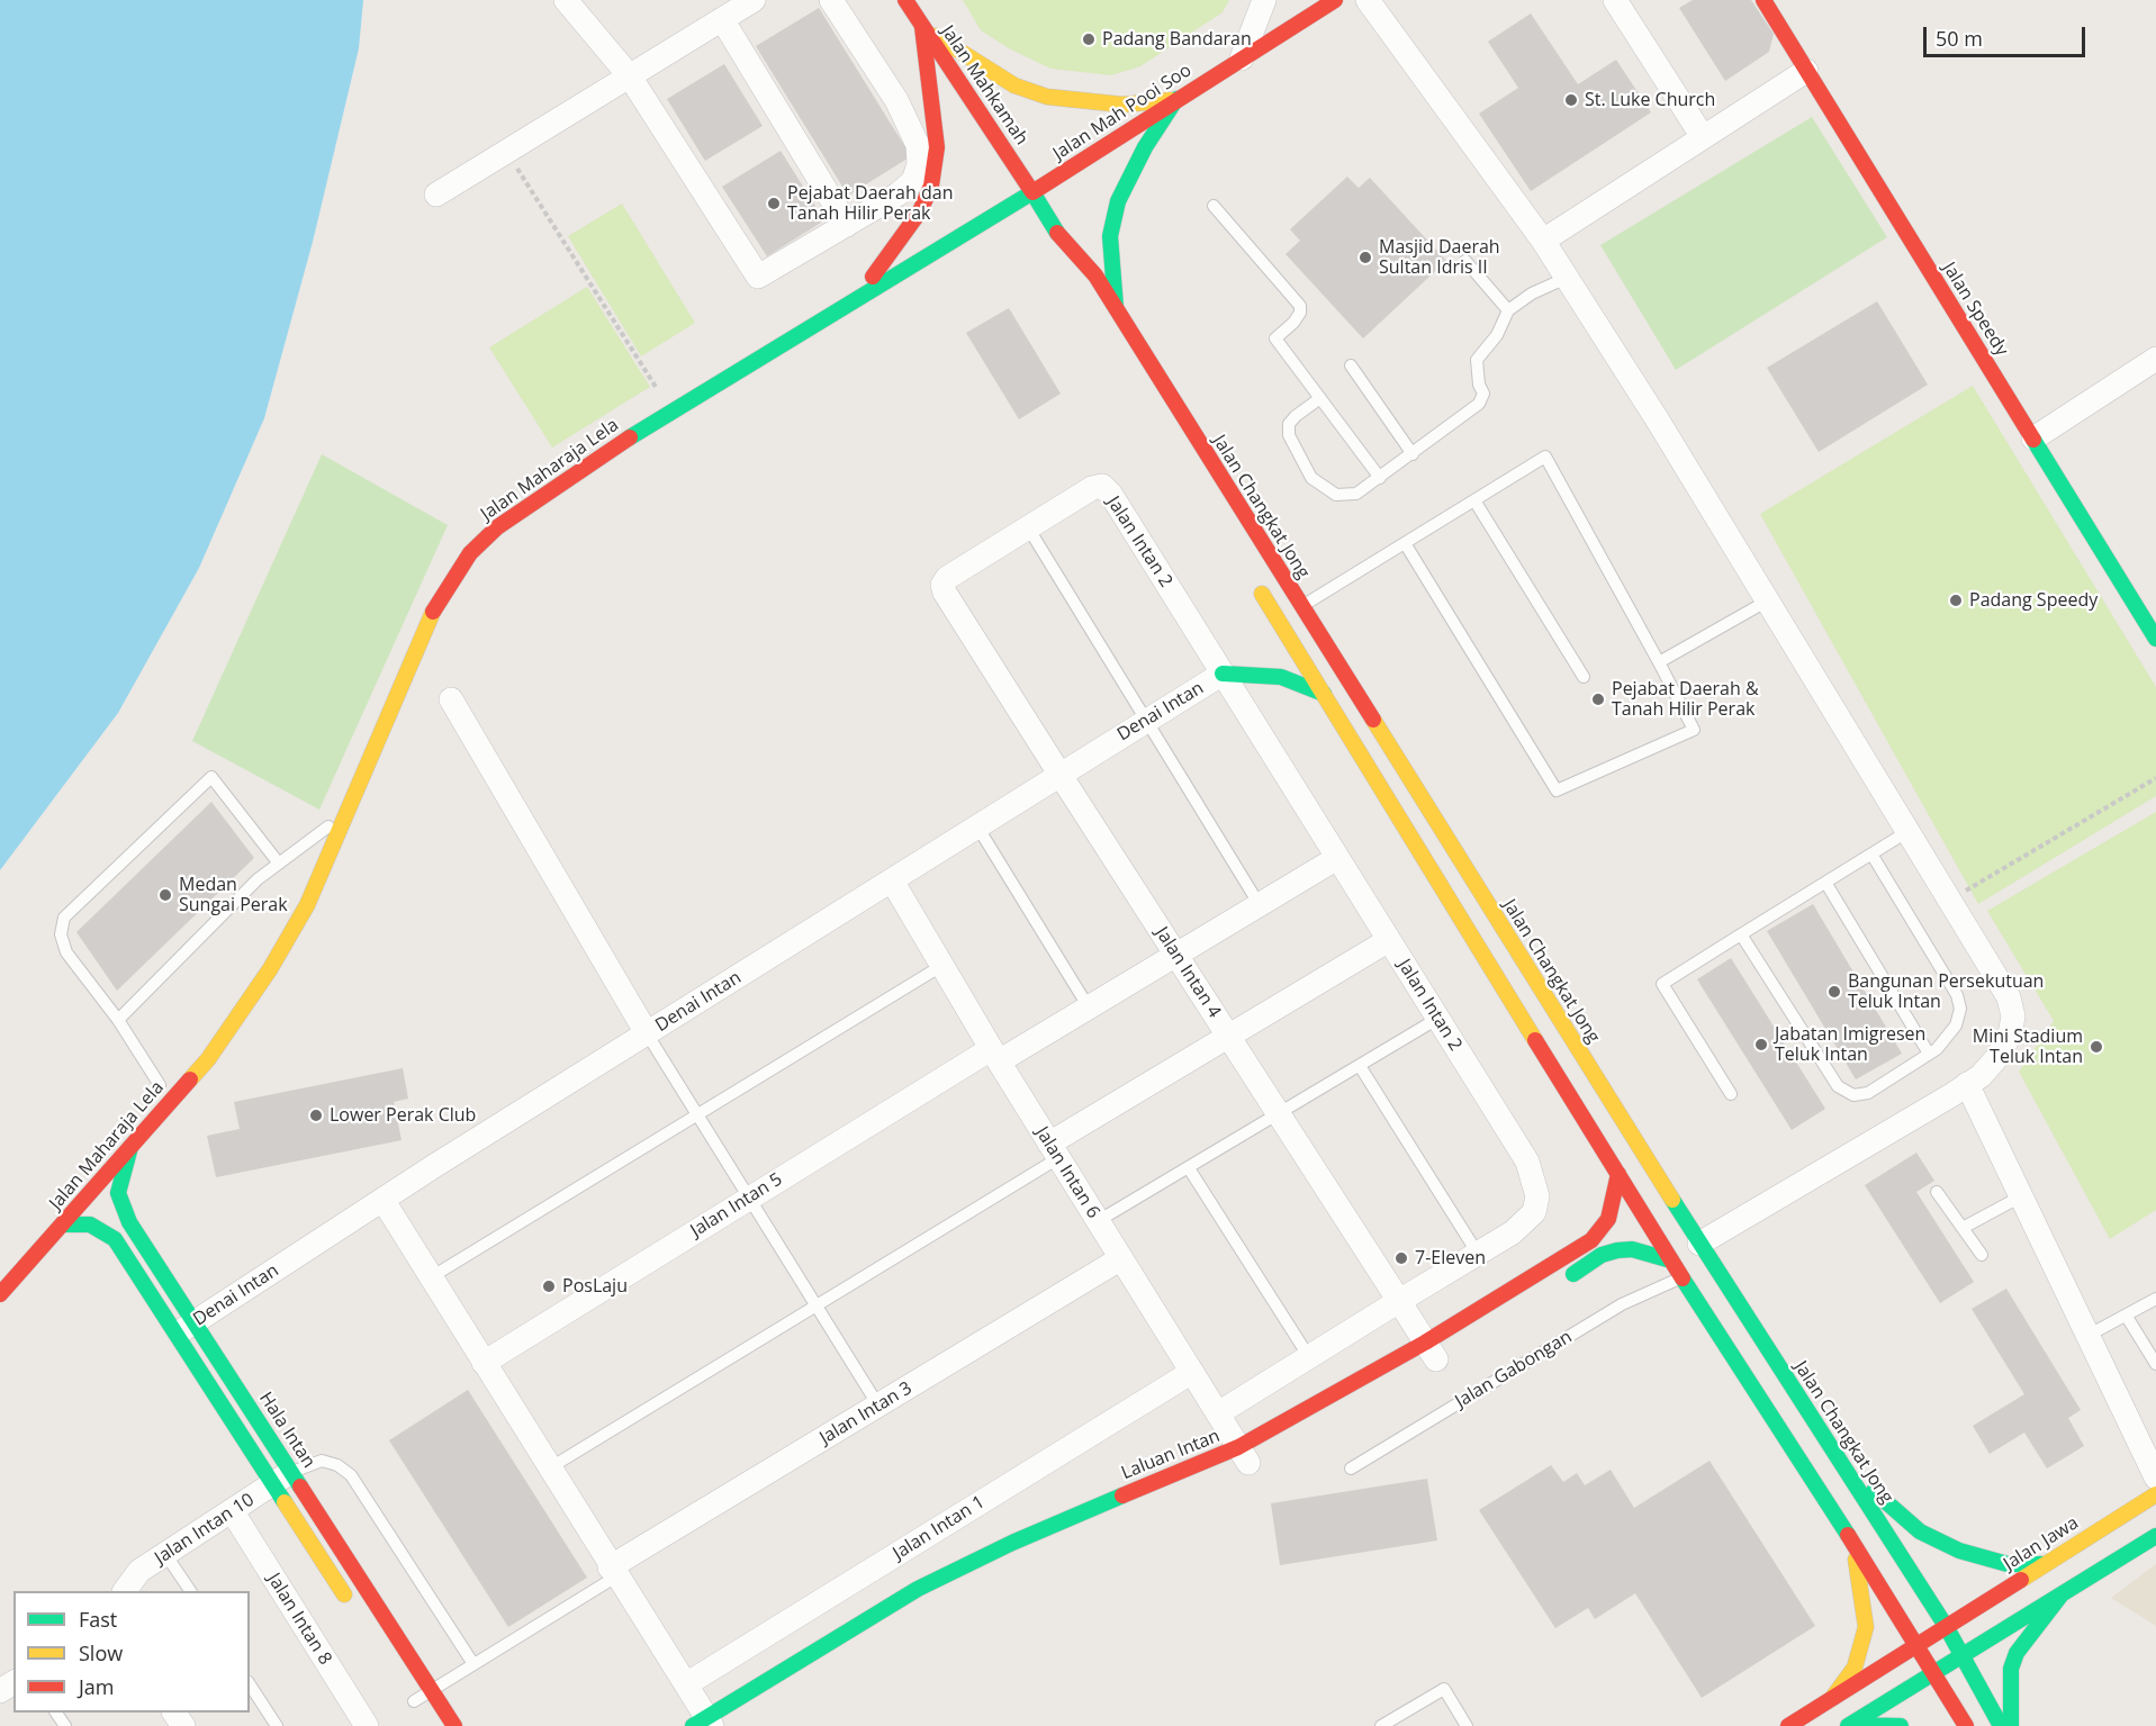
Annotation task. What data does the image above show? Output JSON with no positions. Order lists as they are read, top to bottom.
{
  "streets": {
    "main road": [
      "Jalan Mahkamah",
      "Jalan Mah Pooi Soo",
      "Jalan Speedy",
      "Jalan Maharaja Lela",
      "Jalan Changkat Jong",
      "Hala Intan",
      "Laluan Intan",
      "Jalan Jawa"
    ],
    "street": [
      "Jalan Intan 2",
      "Denai Intan",
      "Jalan Intan 4",
      "Jalan Intan 6",
      "Jalan Intan 5",
      "Jalan Intan 3",
      "Jalan Intan 1",
      "Jalan Intan 10",
      "Jalan Intan 8"
    ],
    "lane": ["Jalan Gabongan"]
  },
  "crossings": [
    ["Jalan Mahkamah", "Jalan Mah Pooi Soo"],
    ["Jalan Mahkamah", "Jalan Maharaja Lela"],
    ["Jalan Mahkamah", "Jalan Changkat Jong"],
    ["Jalan Mah Pooi Soo", "Jalan Maharaja Lela"],
    ["Jalan Mah Pooi Soo", "Jalan Changkat Jong"],
    ["Jalan Maharaja Lela", "Jalan Changkat Jong"],
    ["Jalan Maharaja Lela", "Hala Intan"],
    ["Jalan Changkat Jong", "Jalan Jawa"],
    ["Jalan Intan 2", "Denai Intan"],
    ["Jalan Intan 2", "Jalan Intan 4"],
    ["Jalan Intan 2", "Jalan Intan 6"],
    ["Jalan Intan 2", "Jalan Intan 5"],
    ["Denai Intan", "Jalan Intan 4"],
    ["Denai Intan", "Jalan Intan 6"],
    ["Denai Intan", "Hala Intan"],
    ["Jalan Intan 4", "Jalan Intan 5"],
    ["Jalan Intan 4", "Laluan Intan"],
    ["Jalan Intan 6", "Jalan Intan 5"],
    ["Jalan Intan 6", "Jalan Intan 3"],
    ["Jalan Intan 6", "Laluan Intan"],
    ["Jalan Intan 6", "Jalan Intan 1"],
    ["Hala Intan", "Jalan Intan 10"],
    ["Jalan Intan 10", "Jalan Intan 8"]
  ],
  "places": [
    "Padang Bandaran",
    "St. Luke Church",
    "Pejabat Daerah dan Tanah Hilir Perak",
    "Masjid Daerah Sultan Idris II",
    "Padang Speedy",
    "Pejabat Daerah & Tanah Hilir Perak",
    "Medan Sungai Perak",
    "Bangunan Persekutuan Teluk Intan",
    "Jabatan Imigresen Teluk Intan",
    "Mini Stadium Teluk Intan",
    "Lower Perak Club",
    "7-Eleven",
    "PosLaju"
  ],
  "legend": ["Fast", "Slow", "Jam"],
  "scale_bar": "50 m"
}
